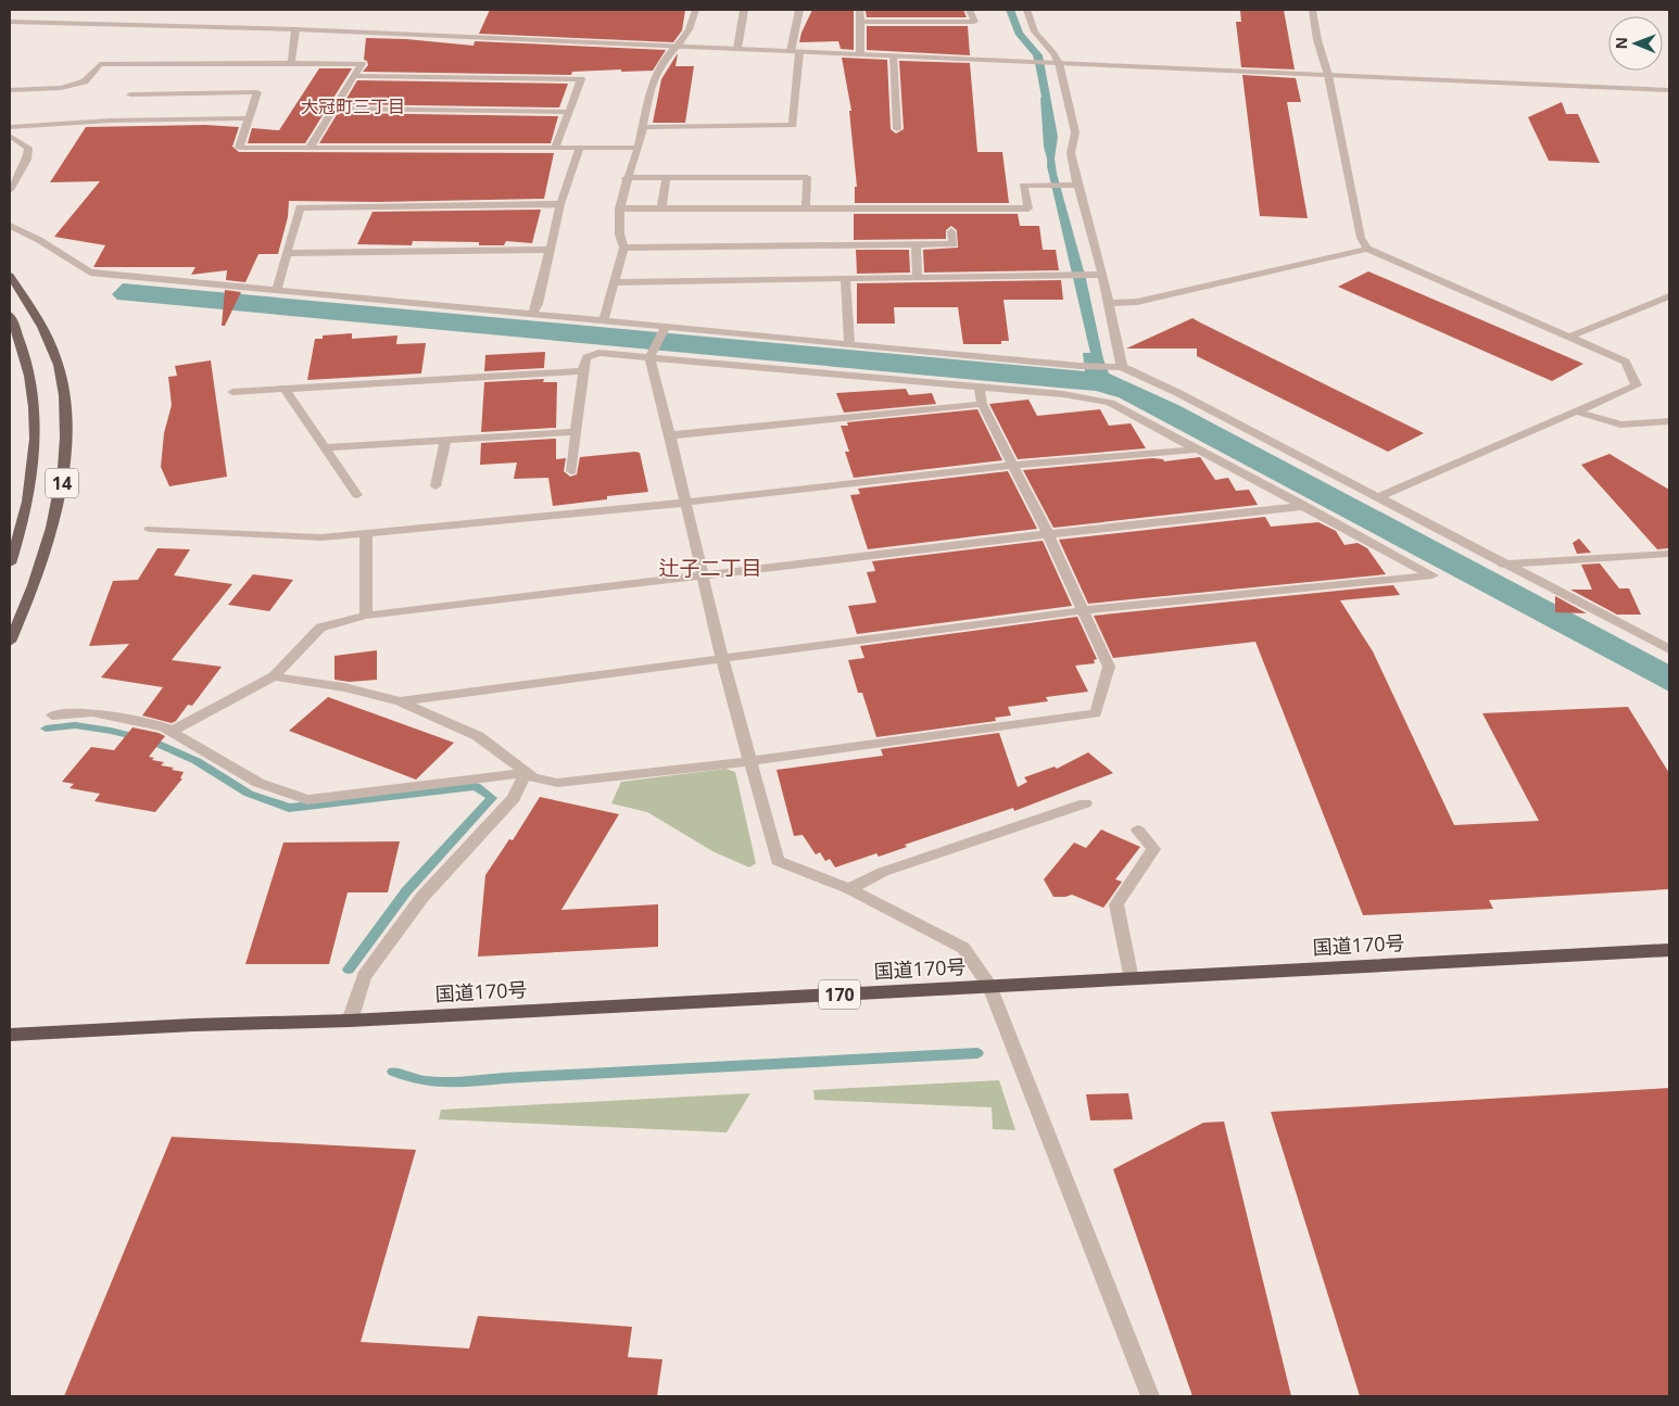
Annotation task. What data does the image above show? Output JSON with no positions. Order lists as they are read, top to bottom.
{
  "streets": {
    "highway": ["国道170号", "170"],
    "main road": ["14"]
  },
  "districts": ["大冠町三丁目", "辻子二丁目"],
  "north": "left"
}
